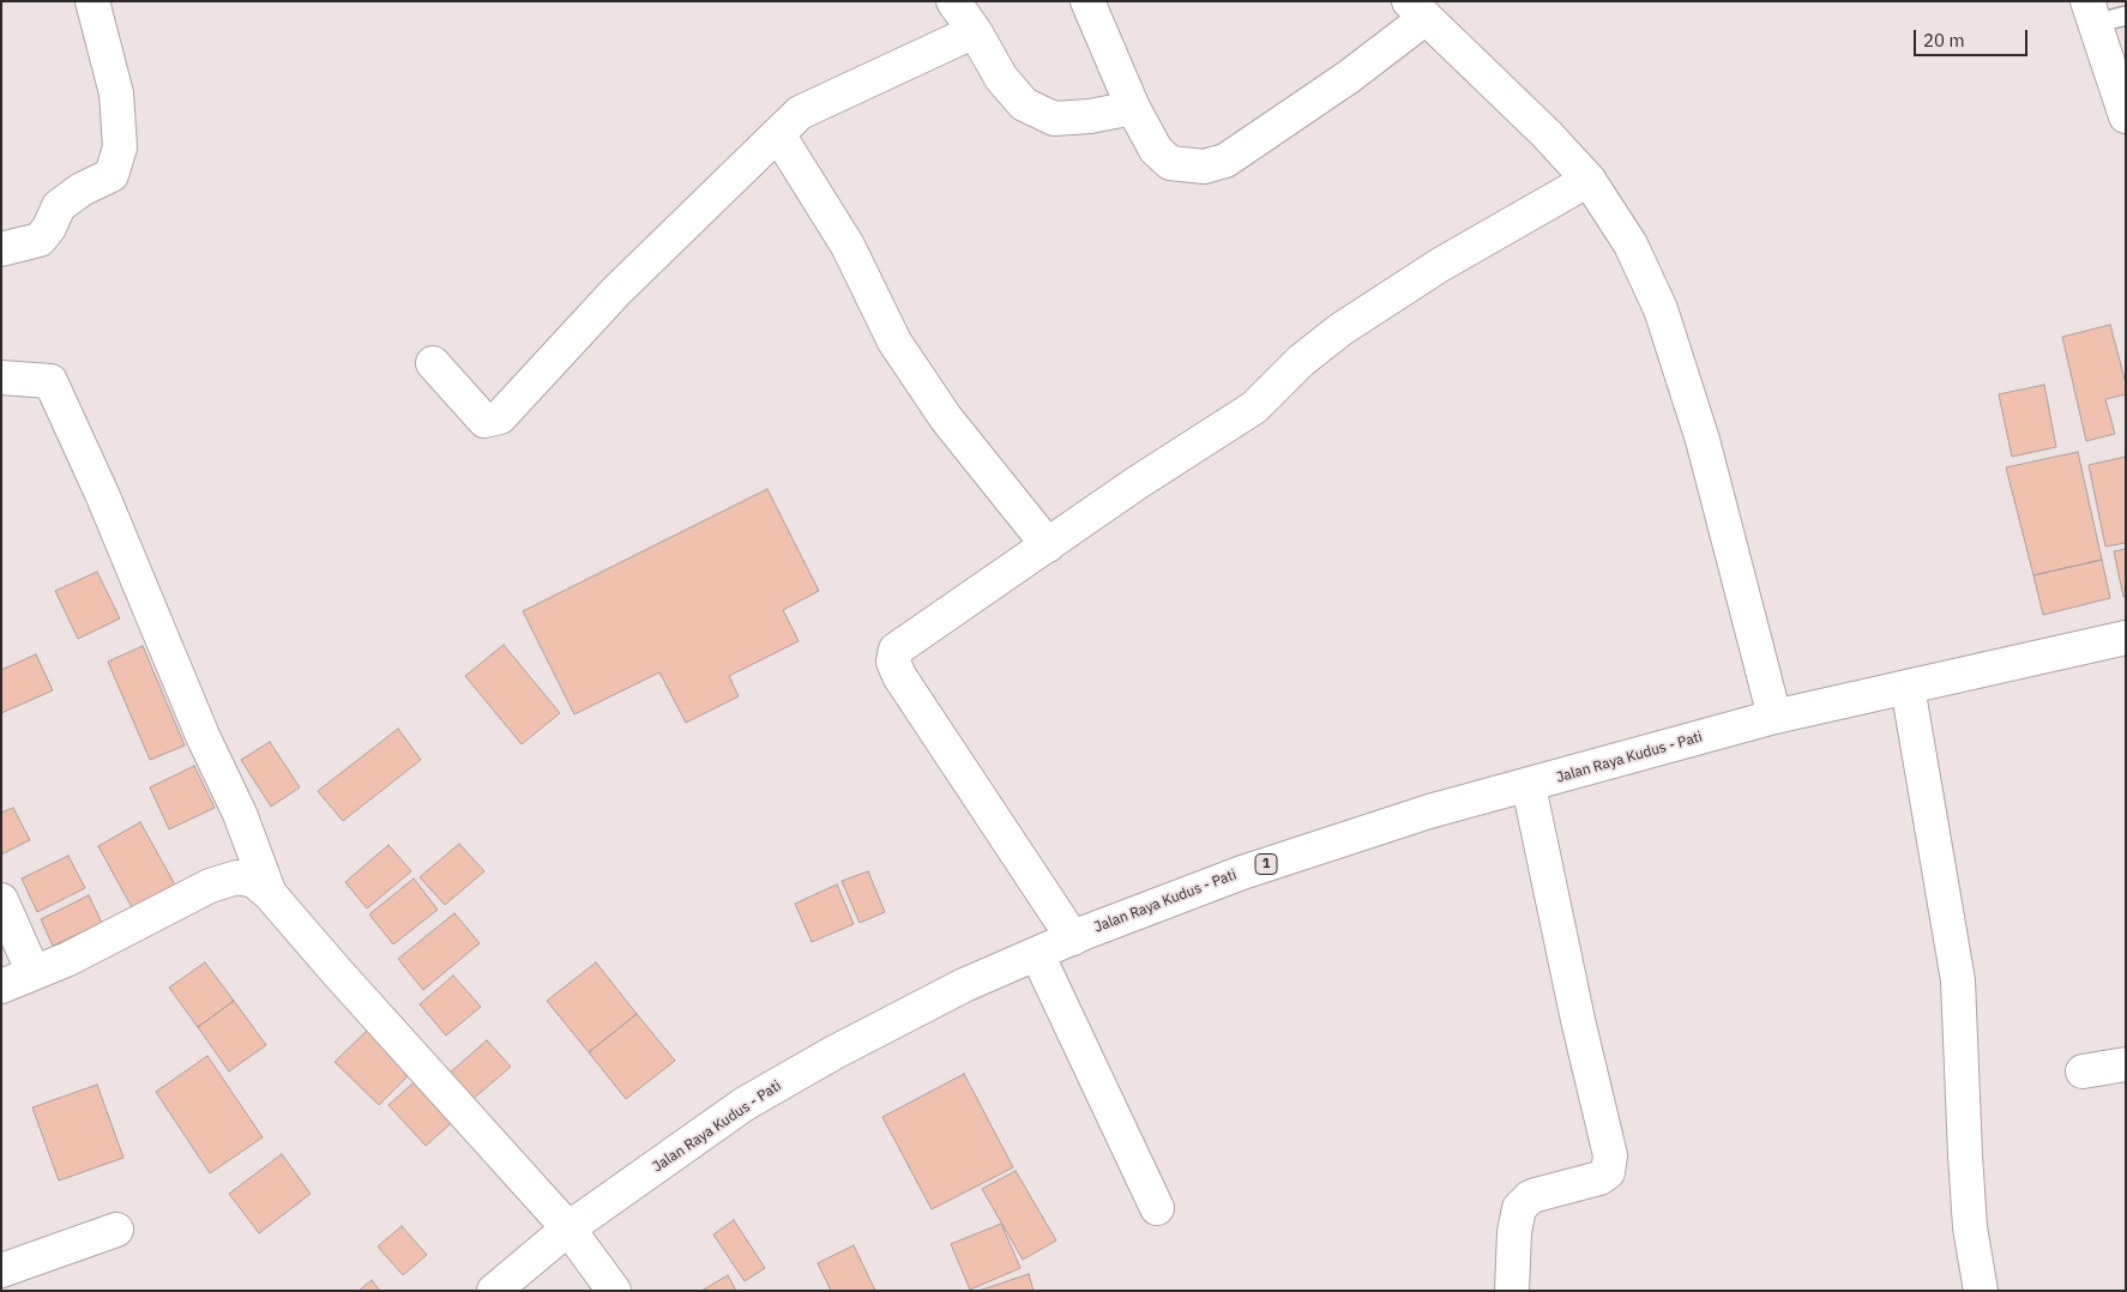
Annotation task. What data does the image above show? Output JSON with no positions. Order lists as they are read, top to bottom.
{
  "streets": {
    "main road": ["Jalan Raya Kudus - Pati", "1"]
  },
  "scale_bar": "20 m"
}
